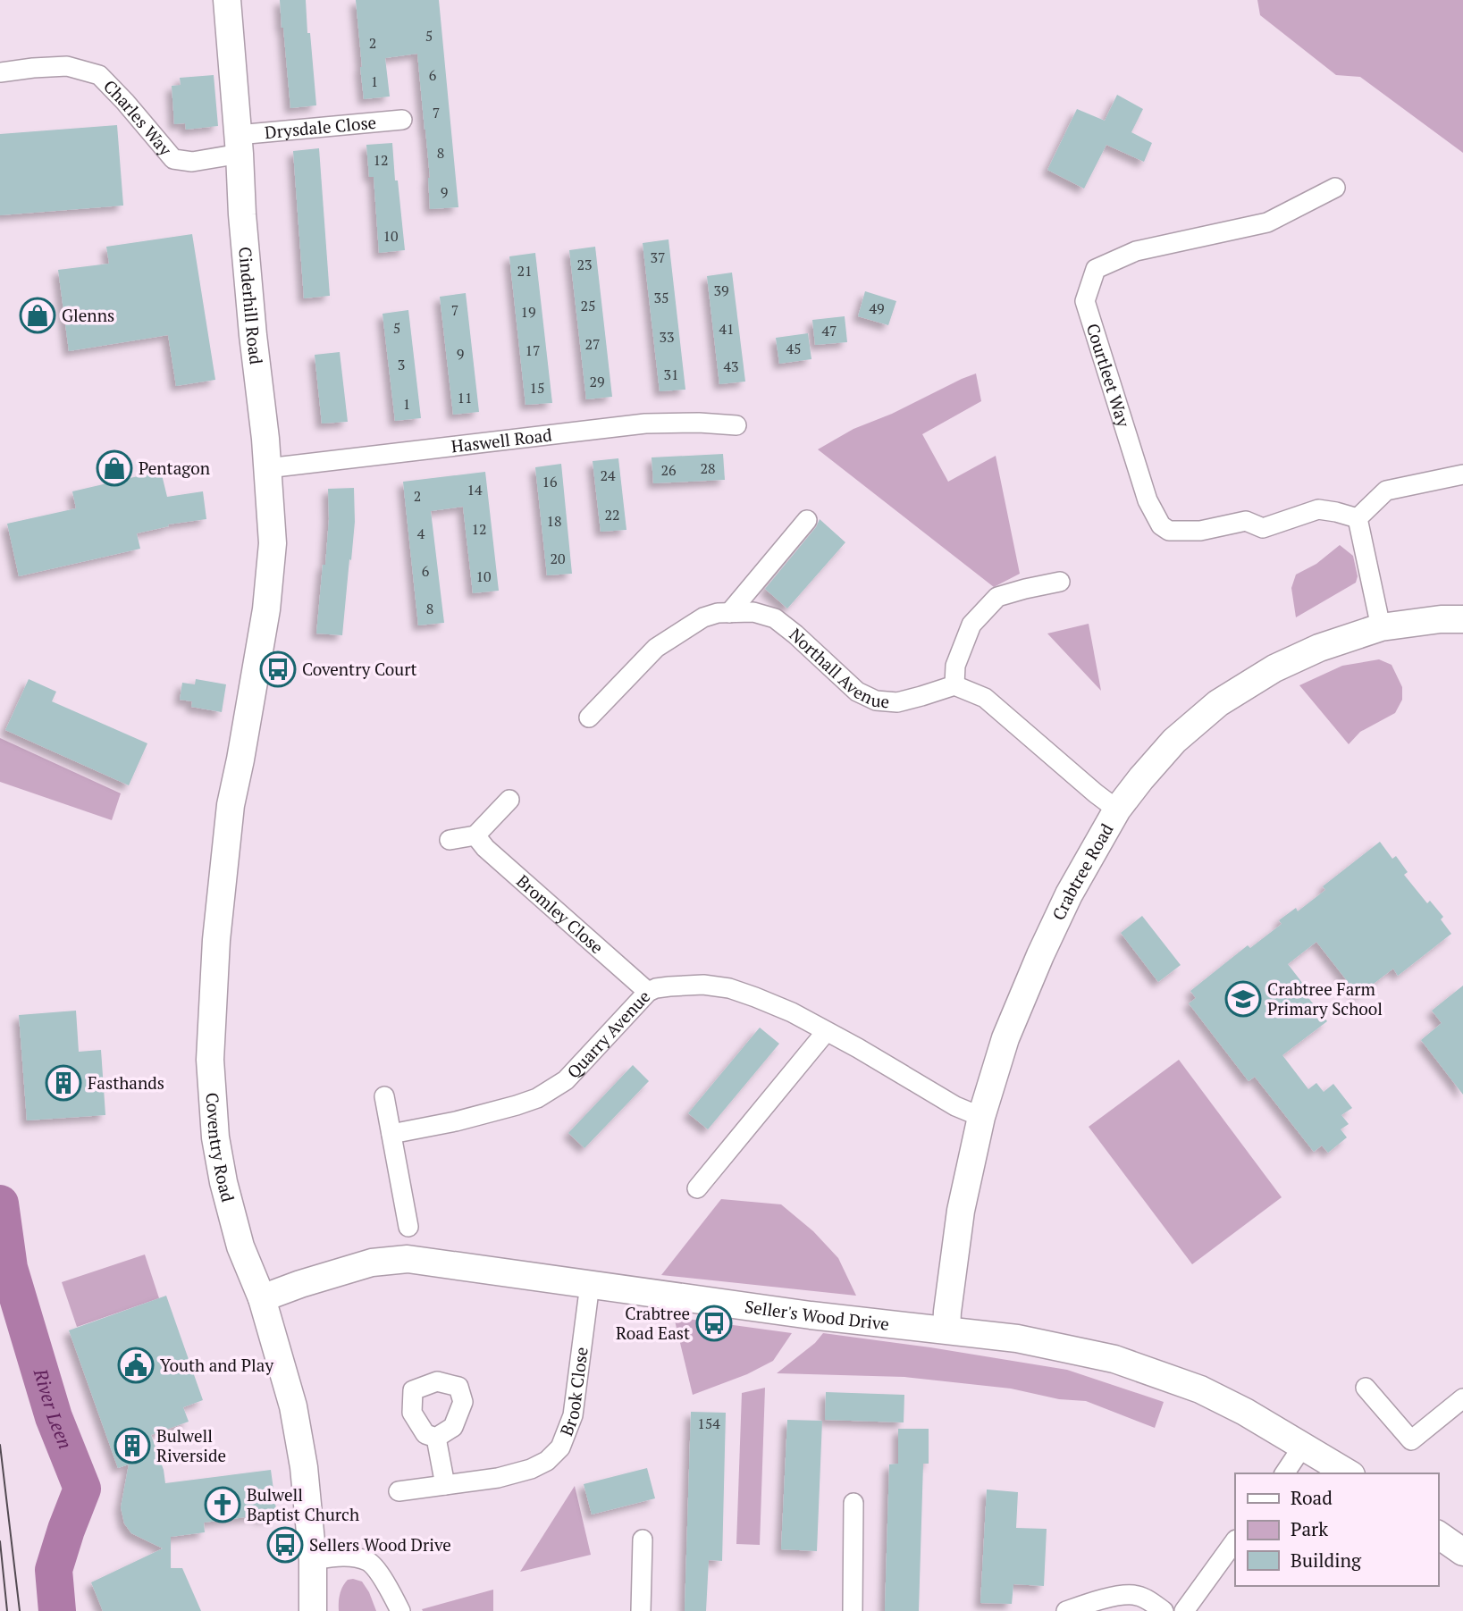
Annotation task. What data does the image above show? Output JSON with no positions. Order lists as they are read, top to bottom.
{
  "streets": {
    "street": [
      "Charles Way",
      "Drysdale Close",
      "Cinderhill Road",
      "Courtleet Way",
      "Haswell Road",
      "Northall Avenue",
      "Crabtree Road",
      "Bromley Close",
      "Quarry Avenue",
      "Coventry Road",
      "Seller's Wood Drive",
      "Brook Close"
    ]
  },
  "crossings": [
    ["Charles Way", "Drysdale Close"],
    ["Charles Way", "Cinderhill Road"],
    ["Drysdale Close", "Cinderhill Road"],
    ["Cinderhill Road", "Haswell Road"],
    ["Cinderhill Road", "Coventry Road"],
    ["Crabtree Road", "Quarry Avenue"],
    ["Crabtree Road", "Seller's Wood Drive"],
    ["Bromley Close", "Quarry Avenue"],
    ["Coventry Road", "Seller's Wood Drive"],
    ["Seller's Wood Drive", "Brook Close"]
  ],
  "water": ["River Leen"],
  "places": {
    "shop": ["Glenns", "Pentagon"],
    "bus stop": ["Coventry Court", "Crabtree Road East", "Sellers Wood Drive"],
    "school or university": ["Crabtree Farm Primary School"],
    "building": ["Fasthands", "Bulwell Riverside"],
    "public building": ["Youth and Play"],
    "church": ["Bulwell Baptist Church"]
  },
  "house_numbers": [
    "5",
    "2",
    "6",
    "1",
    "7",
    "8",
    "12",
    "9",
    "10",
    "37",
    "23",
    "21",
    "39",
    "35",
    "25",
    "49",
    "7",
    "19",
    "5",
    "41",
    "47",
    "33",
    "27",
    "45",
    "17",
    "9",
    "3",
    "43",
    "31",
    "29",
    "15",
    "11",
    "1",
    "28",
    "26",
    "24",
    "16",
    "14",
    "2",
    "22",
    "18",
    "12",
    "4",
    "20",
    "6",
    "10",
    "8",
    "154"
  ],
  "legend": ["Road", "Park", "Building"]
}
